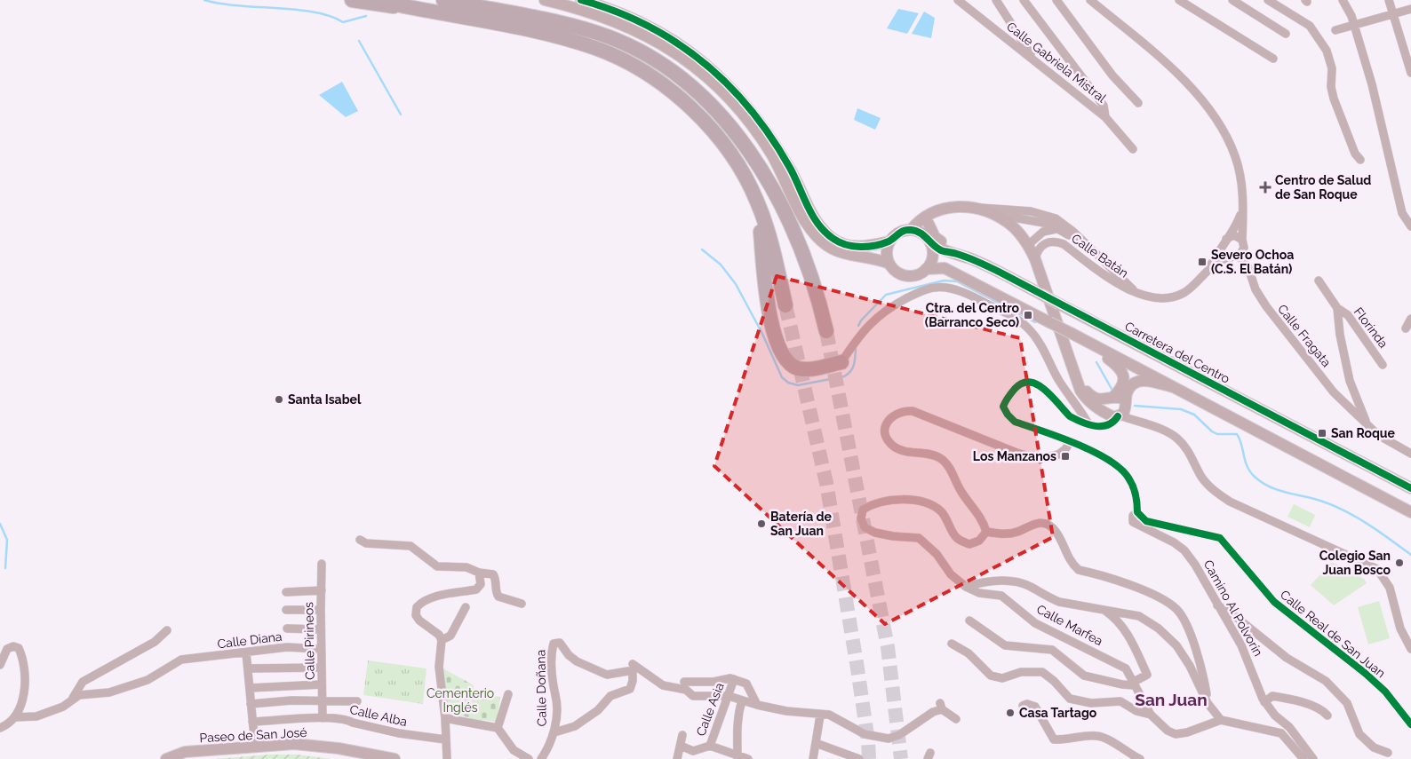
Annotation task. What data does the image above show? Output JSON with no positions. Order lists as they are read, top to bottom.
{
  "streets": {
    "main road": ["Carretera del Centro", "Paseo de San José"],
    "street": [
      "Calle Gabriela Mistral",
      "Calle Batán",
      "Florinda",
      "Calle Fragata",
      "Camino Al Polvorín",
      "Calle Marfea",
      "Calle Real de San Juan",
      "Calle Diana",
      "Calle Pirineos",
      "Calle Doñana",
      "Calle Asia",
      "Calle Alba"
    ]
  },
  "crossings": [
    ["Calle Batán", "Calle Fragata"],
    ["Camino Al Polvorín", "Calle Real de San Juan"],
    ["Calle Diana", "Calle Pirineos"],
    ["Calle Pirineos", "Calle Alba"]
  ],
  "districts": ["San Juan"],
  "parks": ["Cementerio Inglés"],
  "places": {
    "health": ["Centro de Salud de San Roque"],
    "transit": [
      "Severo Ochoa (C.S. El Batán)",
      "Ctra. del Centro (Barranco Seco)",
      "San Roque",
      "Los Manzanos"
    ],
    "other": [
      "Santa Isabel",
      "Batería de San Juan",
      "Colegio San Juan Bosco",
      "Casa Tartago"
    ]
  }
}
